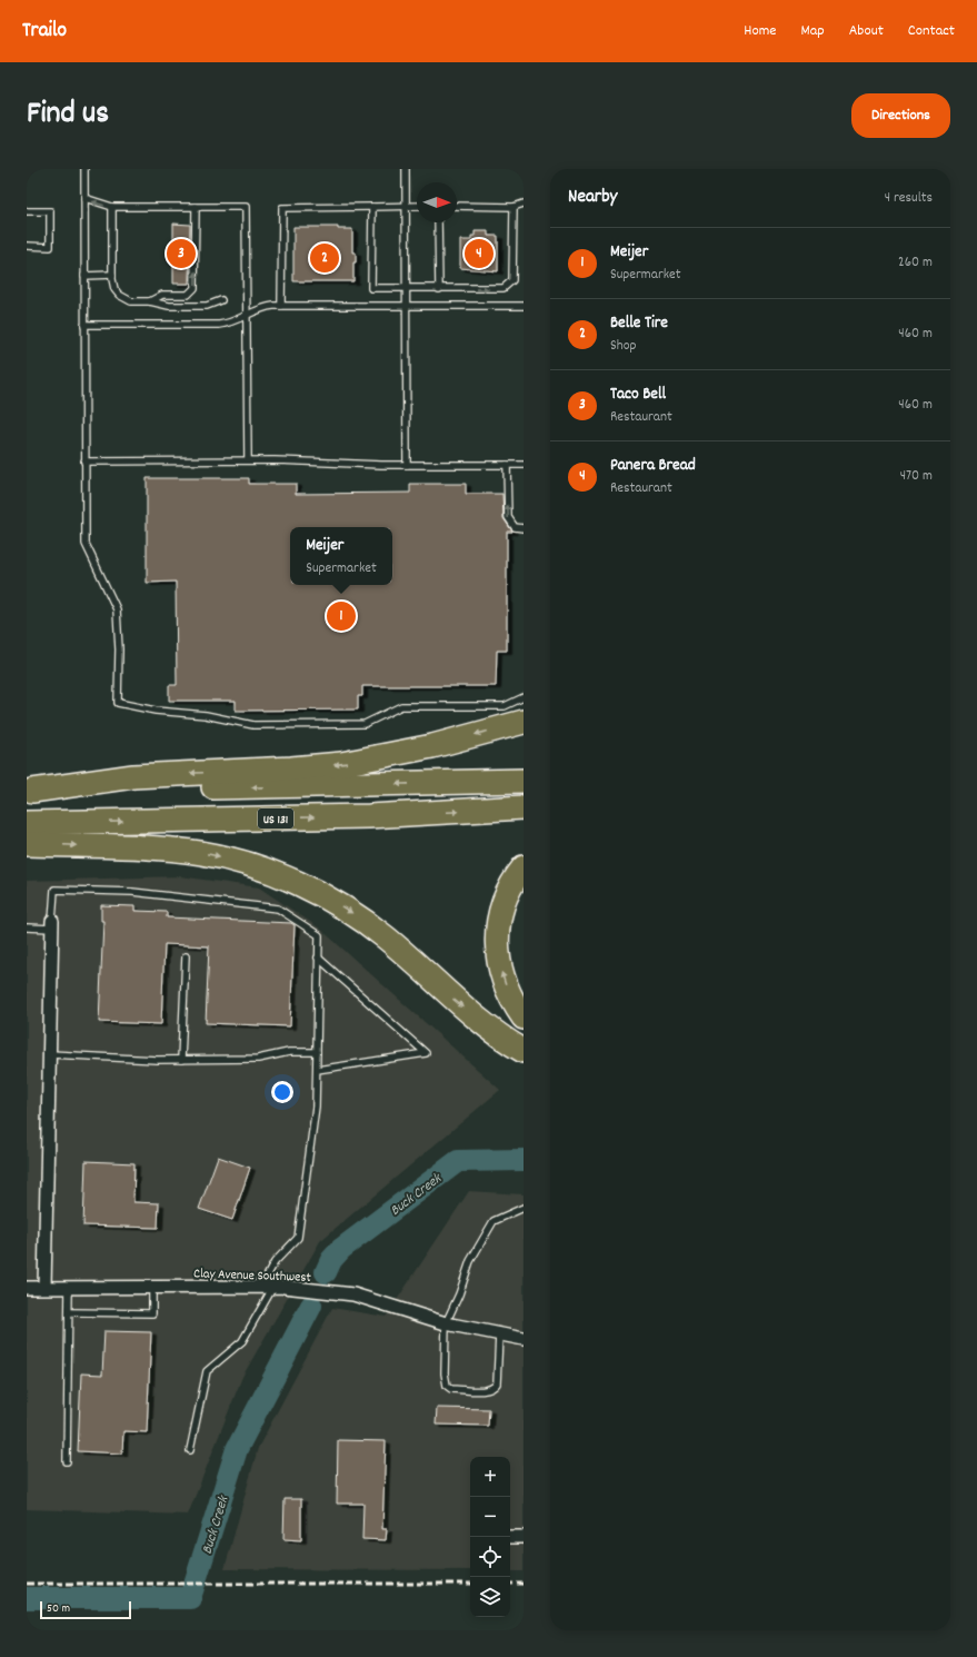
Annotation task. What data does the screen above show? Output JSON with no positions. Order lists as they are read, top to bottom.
{
  "streets": {
    "highway": ["US 131"],
    "street": ["Clay Avenue Southwest"]
  },
  "water": ["Buck Creek"],
  "scale_bar": "50 m",
  "north": "right",
  "page": {
    "header": "Trailo",
    "nav": [
      "Home",
      "Map",
      "About",
      "Contact"
    ],
    "title": "Find us",
    "buttons": "Directions",
    "heading": ["Nearby", "4 results"],
    "list": [
      {
        "mark": "1",
        "name": "Meijer",
        "note": "Supermarket",
        "value": "260 m"
      },
      {
        "mark": "2",
        "name": "Belle Tire",
        "note": "Shop",
        "value": "460 m"
      },
      {
        "mark": "3",
        "name": "Taco Bell",
        "note": "Restaurant",
        "value": "460 m"
      },
      {
        "mark": "4",
        "name": "Panera Bread",
        "note": "Restaurant",
        "value": "470 m"
      }
    ],
    "pins": [
      "3",
      "4",
      "2",
      "1"
    ],
    "popup": ["Meijer", "Supermarket"],
    "map_buttons": ["+", "−"],
    "scale": "50 m"
  }
}
